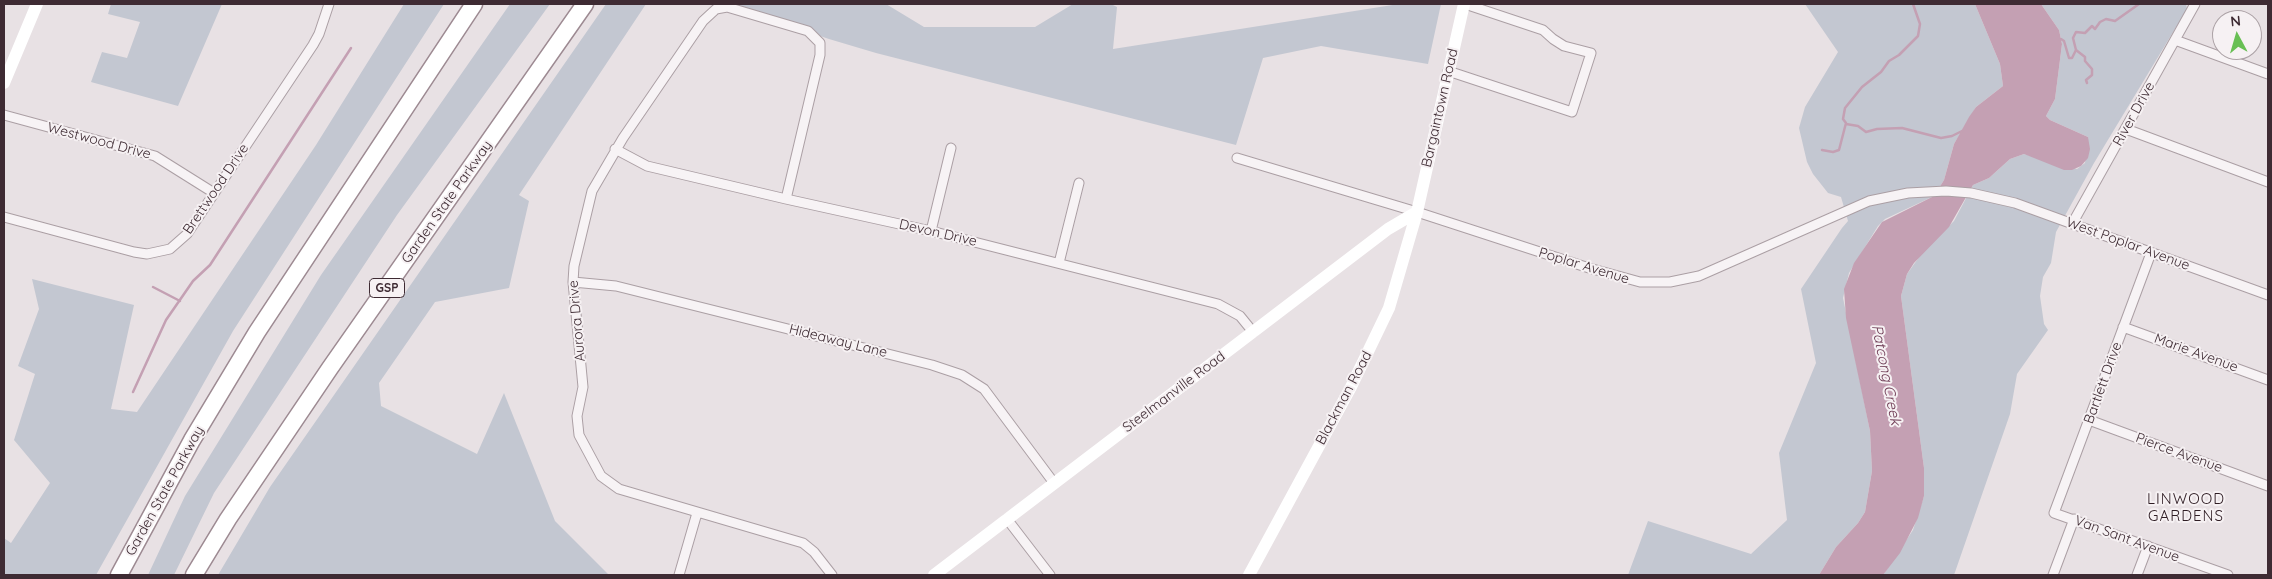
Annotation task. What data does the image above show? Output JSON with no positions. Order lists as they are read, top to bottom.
{
  "streets": {
    "highway": ["Garden State Parkway", "GSP"],
    "main road": ["Bargaintown Road", "Steelmanville Road", "Blackman Road"],
    "street": [
      "River Drive",
      "Westwood Drive",
      "Brettwood Drive",
      "Devon Drive",
      "West Poplar Avenue",
      "Poplar Avenue",
      "Aurora Drive",
      "Hideaway Lane",
      "Marie Avenue",
      "Bartlett Drive",
      "Pierce Avenue",
      "Van Sant Avenue"
    ]
  },
  "crossings": [
    ["Bargaintown Road", "Poplar Avenue"],
    ["Bargaintown Road", "Steelmanville Road"],
    ["Bargaintown Road", "Blackman Road"],
    ["River Drive", "West Poplar Avenue"],
    ["Westwood Drive", "Brettwood Drive"],
    ["Devon Drive", "Aurora Drive"],
    ["Devon Drive", "Steelmanville Road"],
    ["West Poplar Avenue", "Poplar Avenue"],
    ["West Poplar Avenue", "Bartlett Drive"],
    ["Poplar Avenue", "Steelmanville Road"],
    ["Poplar Avenue", "Blackman Road"],
    ["Aurora Drive", "Hideaway Lane"],
    ["Hideaway Lane", "Steelmanville Road"],
    ["Marie Avenue", "Bartlett Drive"],
    ["Bartlett Drive", "Pierce Avenue"],
    ["Bartlett Drive", "Van Sant Avenue"],
    ["Steelmanville Road", "Blackman Road"]
  ],
  "districts": ["LINWOOD GARDENS"],
  "water": ["Patcong Creek"],
  "north": "top"
}
